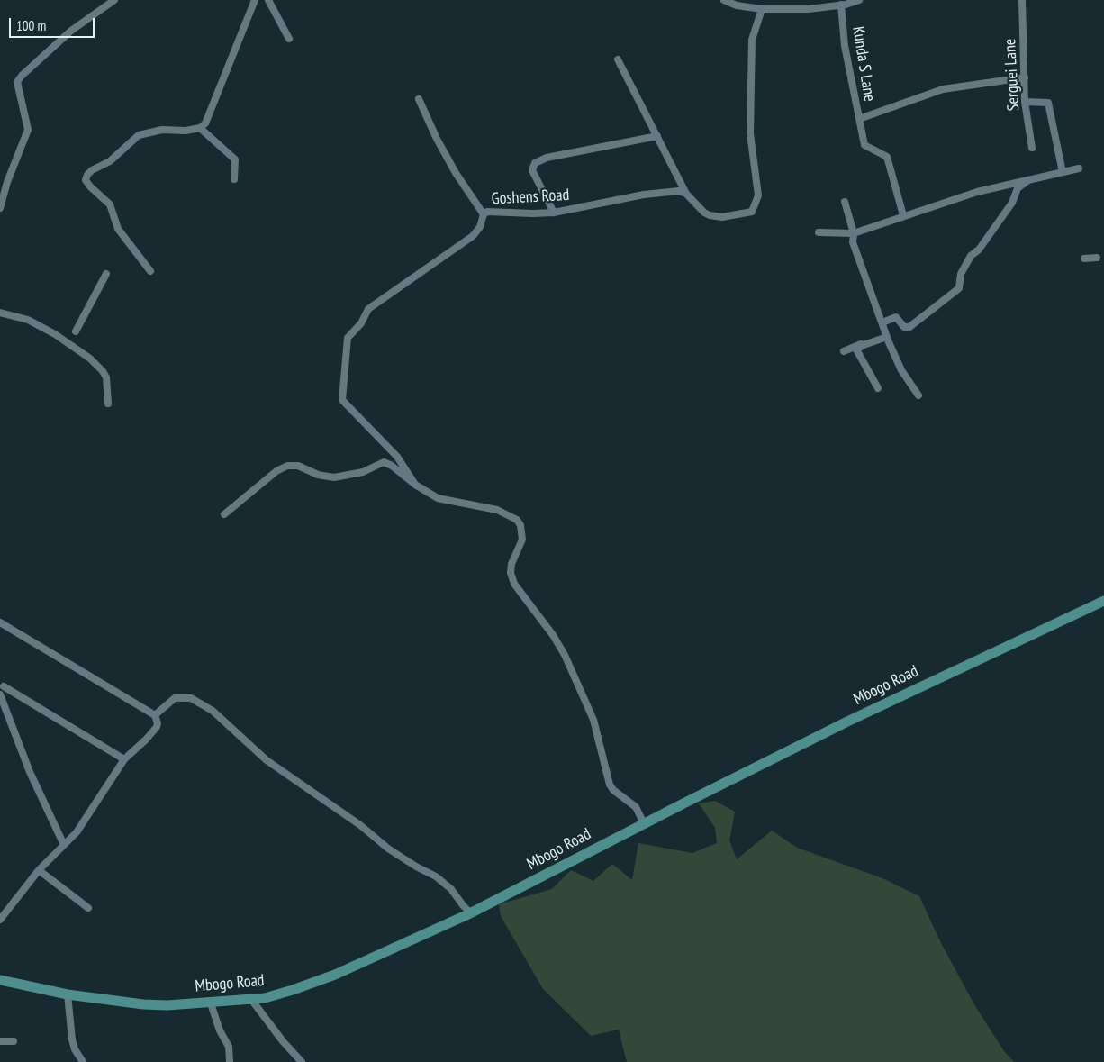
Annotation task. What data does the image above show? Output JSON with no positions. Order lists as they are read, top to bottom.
{
  "streets": {
    "main road": ["Mbogo Road"],
    "street": ["Kunda S Lane", "Serguei Lane", "Goshens Road"]
  },
  "scale_bar": "100 m"
}
